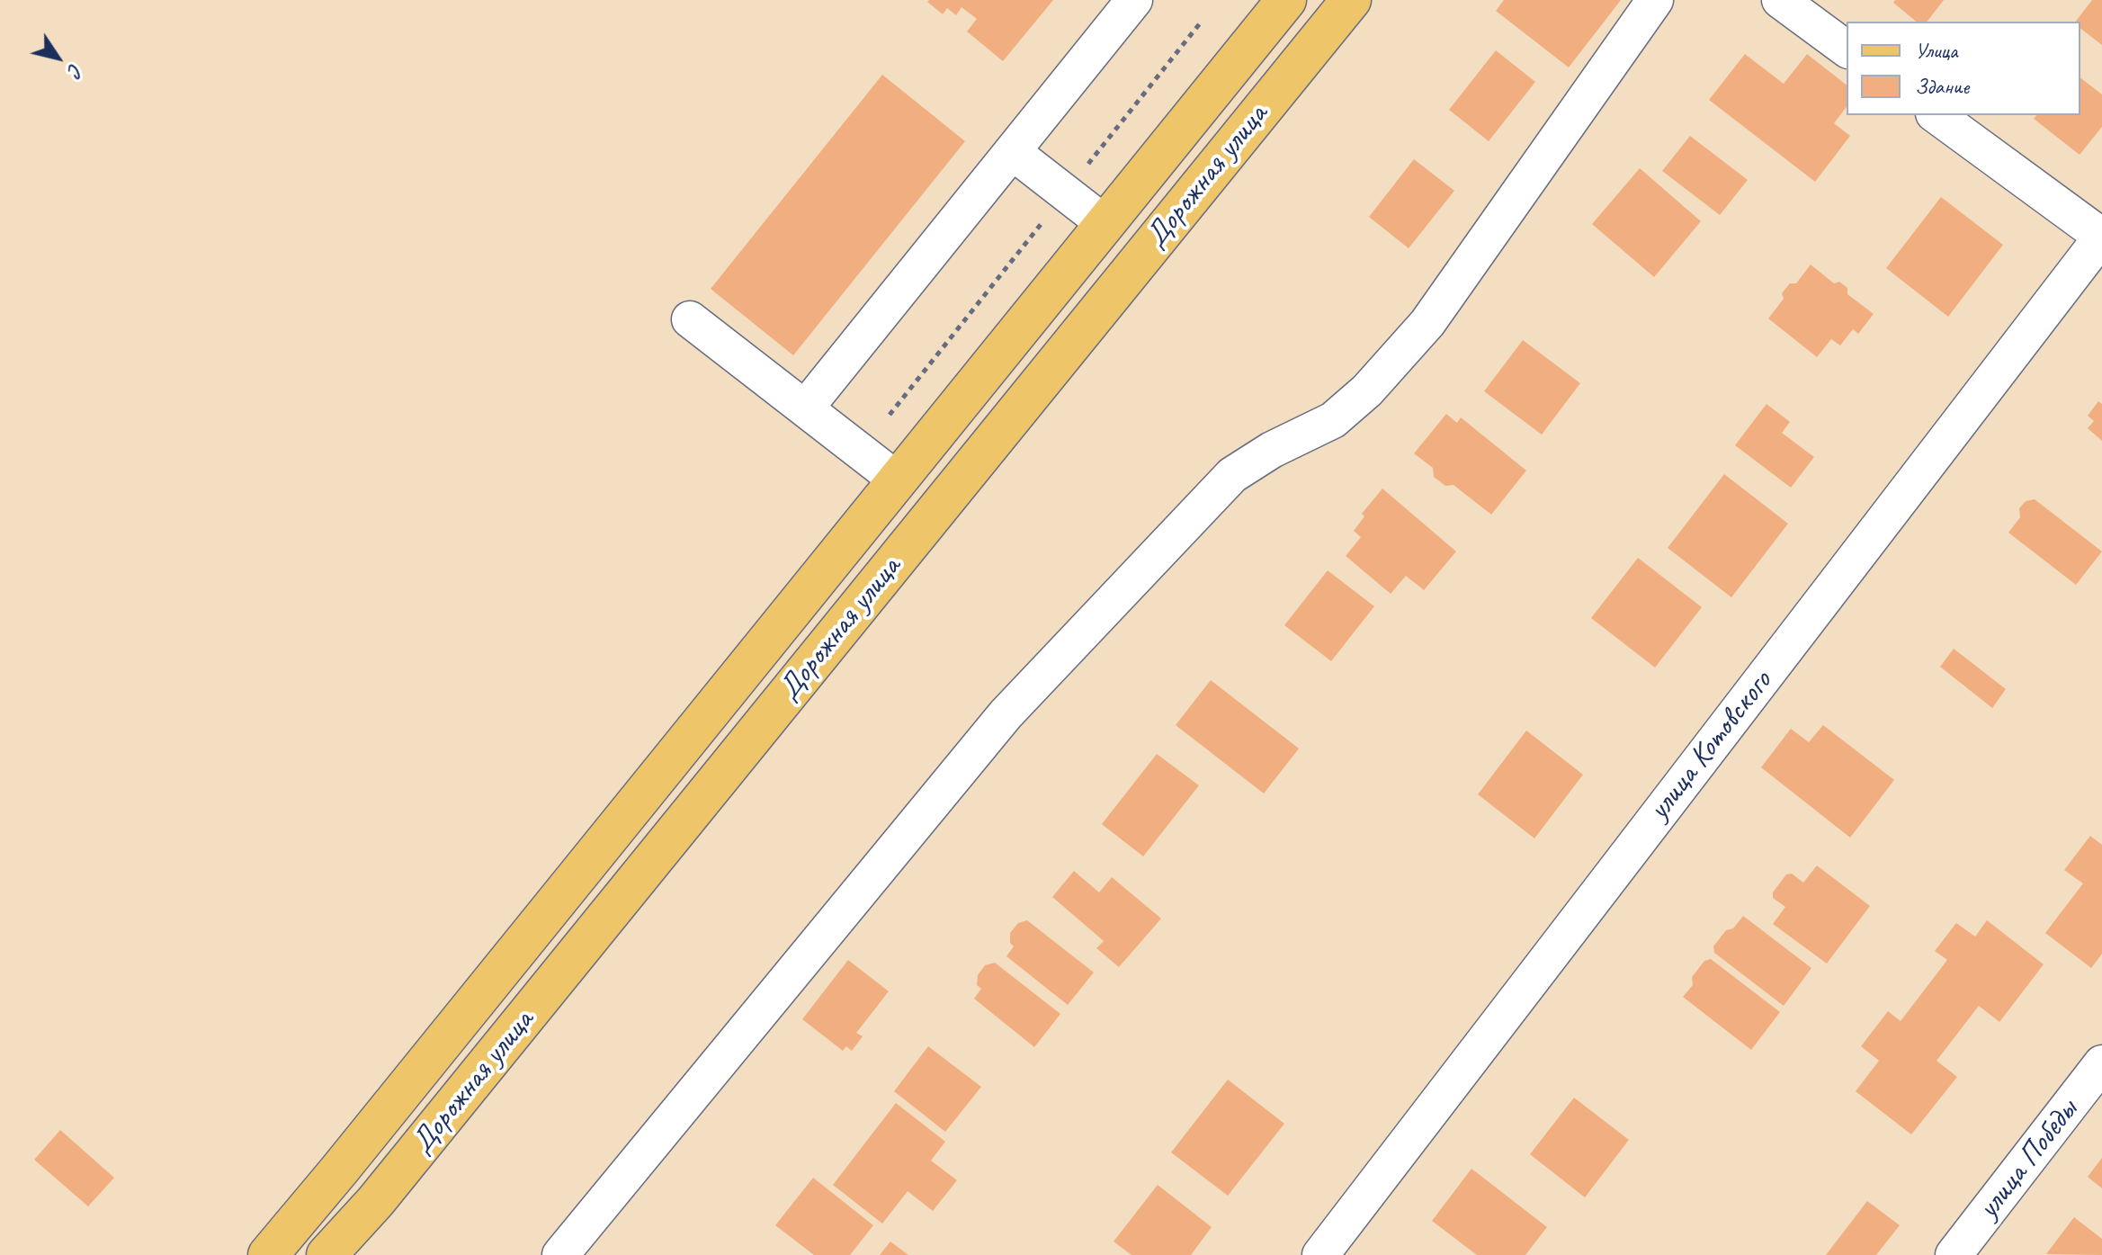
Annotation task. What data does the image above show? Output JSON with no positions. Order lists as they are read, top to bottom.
{
  "streets": {
    "main road": ["Дорожная улица"],
    "street": ["улица Котовского", "улица Победы"]
  },
  "legend": ["Улица", "Здание"],
  "north": "bottom right"
}
